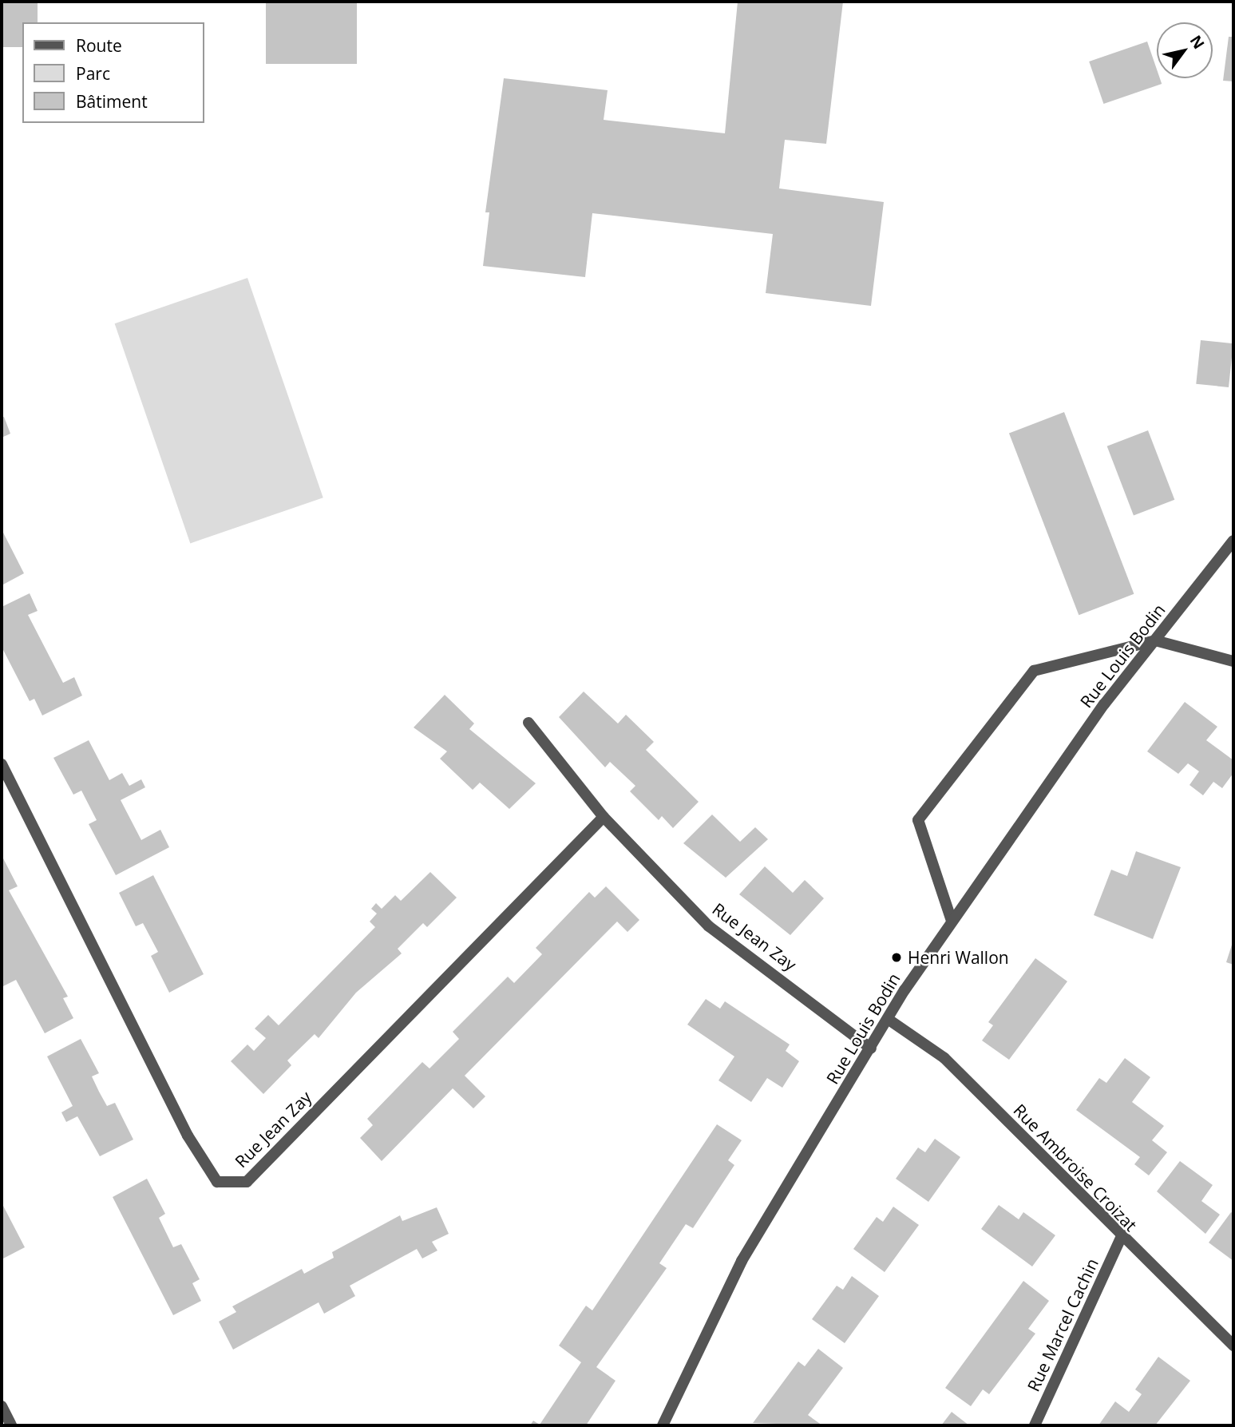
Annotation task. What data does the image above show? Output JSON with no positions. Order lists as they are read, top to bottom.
{
  "streets": {
    "street": [
      "Rue Louis Bodin",
      "Rue Jean Zay",
      "Rue Ambroise Croizat",
      "Rue Marcel Cachin"
    ]
  },
  "crossings": [
    ["Rue Louis Bodin", "Rue Jean Zay"],
    ["Rue Louis Bodin", "Rue Ambroise Croizat"],
    ["Rue Ambroise Croizat", "Rue Marcel Cachin"]
  ],
  "places": ["Henri Wallon"],
  "legend": ["Route", "Parc", "Bâtiment"],
  "north": "top right"
}
